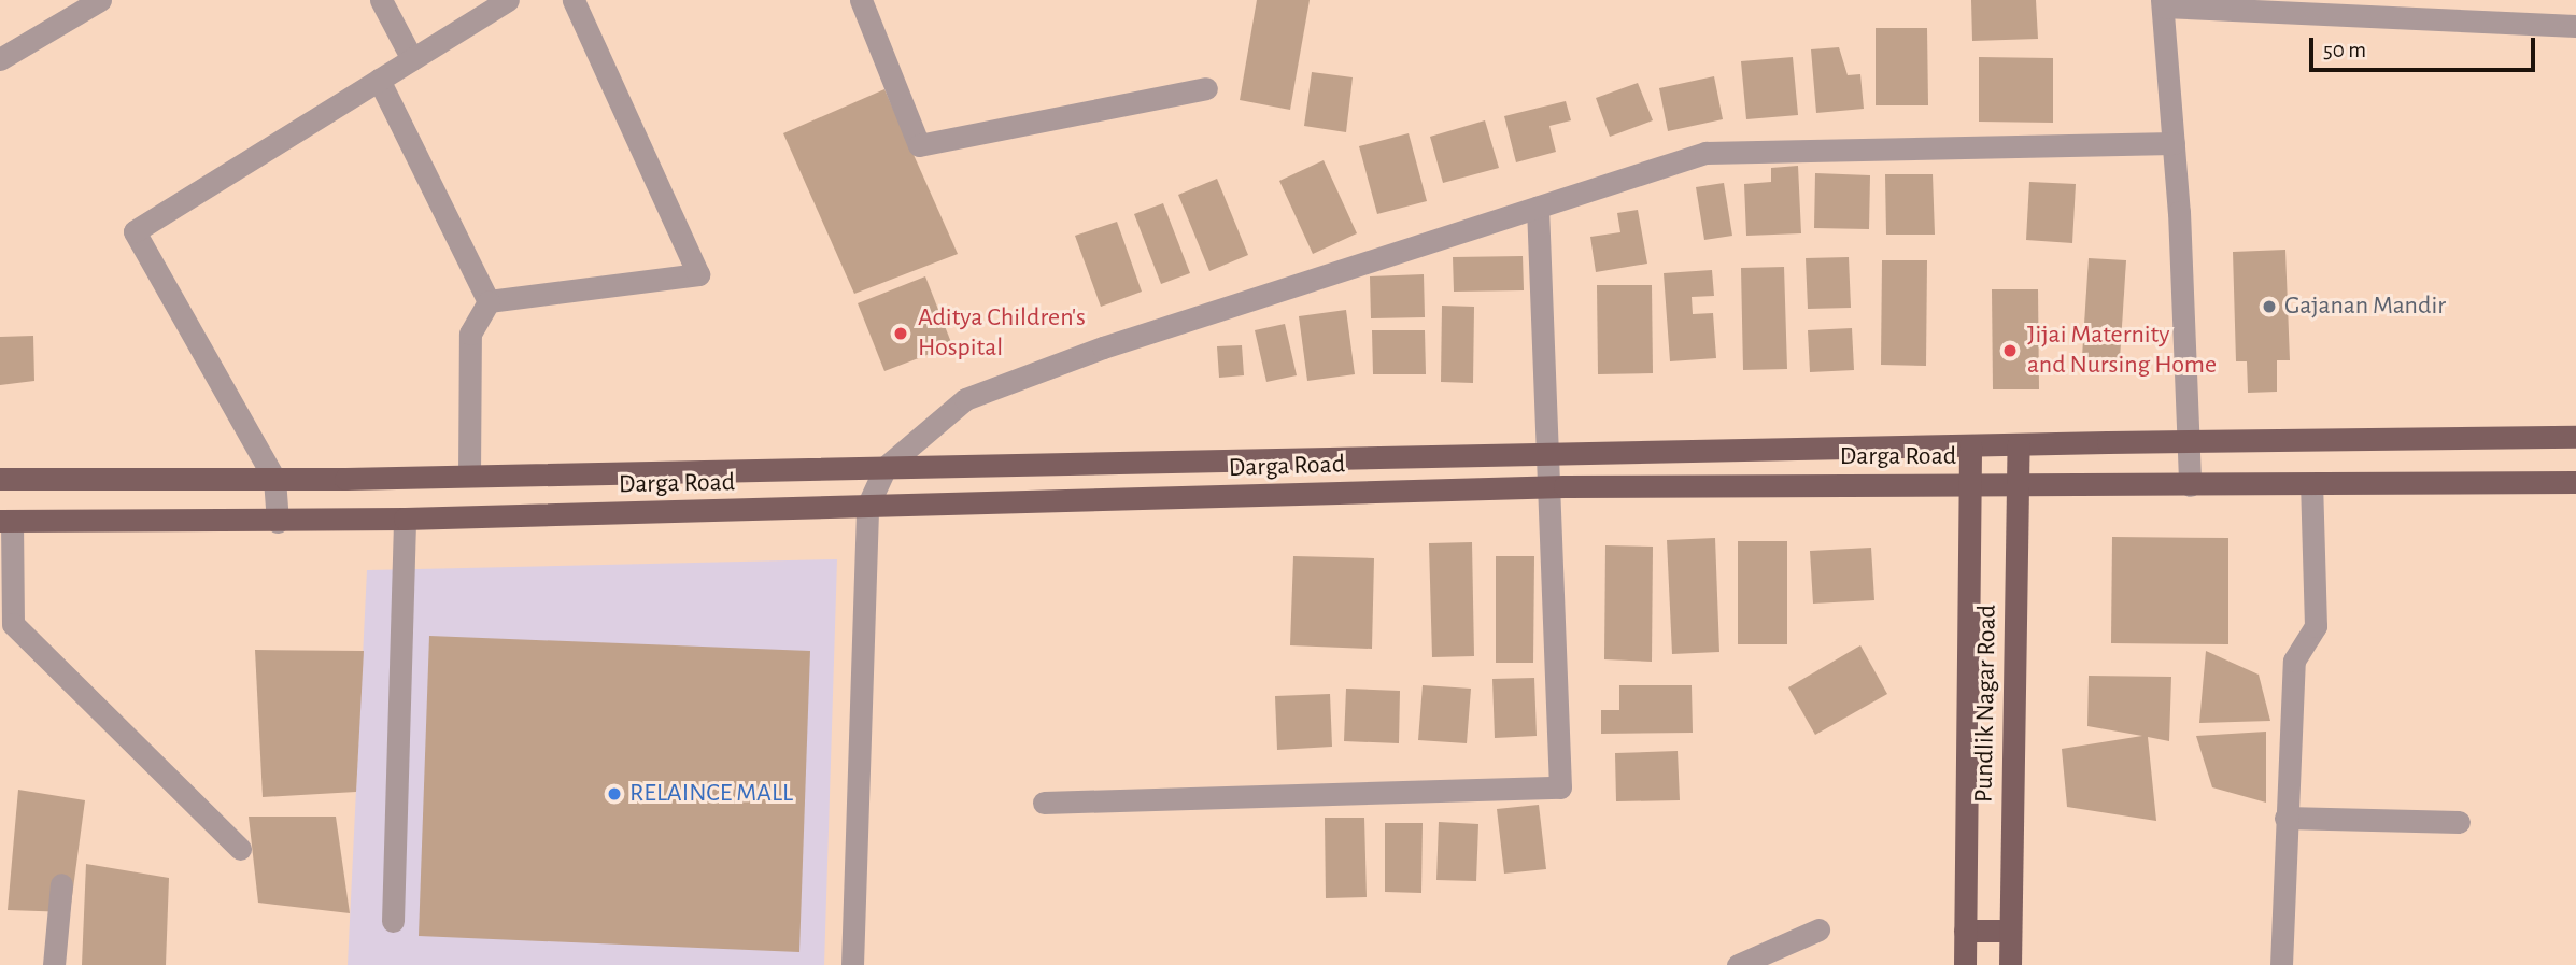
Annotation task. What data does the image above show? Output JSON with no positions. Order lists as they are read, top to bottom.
{
  "streets": {
    "main road": ["Darga Road", "Pundlik Nagar Road"]
  },
  "crossings": [
    ["Darga Road", "Pundlik Nagar Road"]
  ],
  "places": [
    "Gajanan Mandir",
    "Aditya Children's Hospital",
    "Jijai Maternity and Nursing Home",
    "RELAINCE MALL"
  ],
  "scale_bar": "50 m"
}
